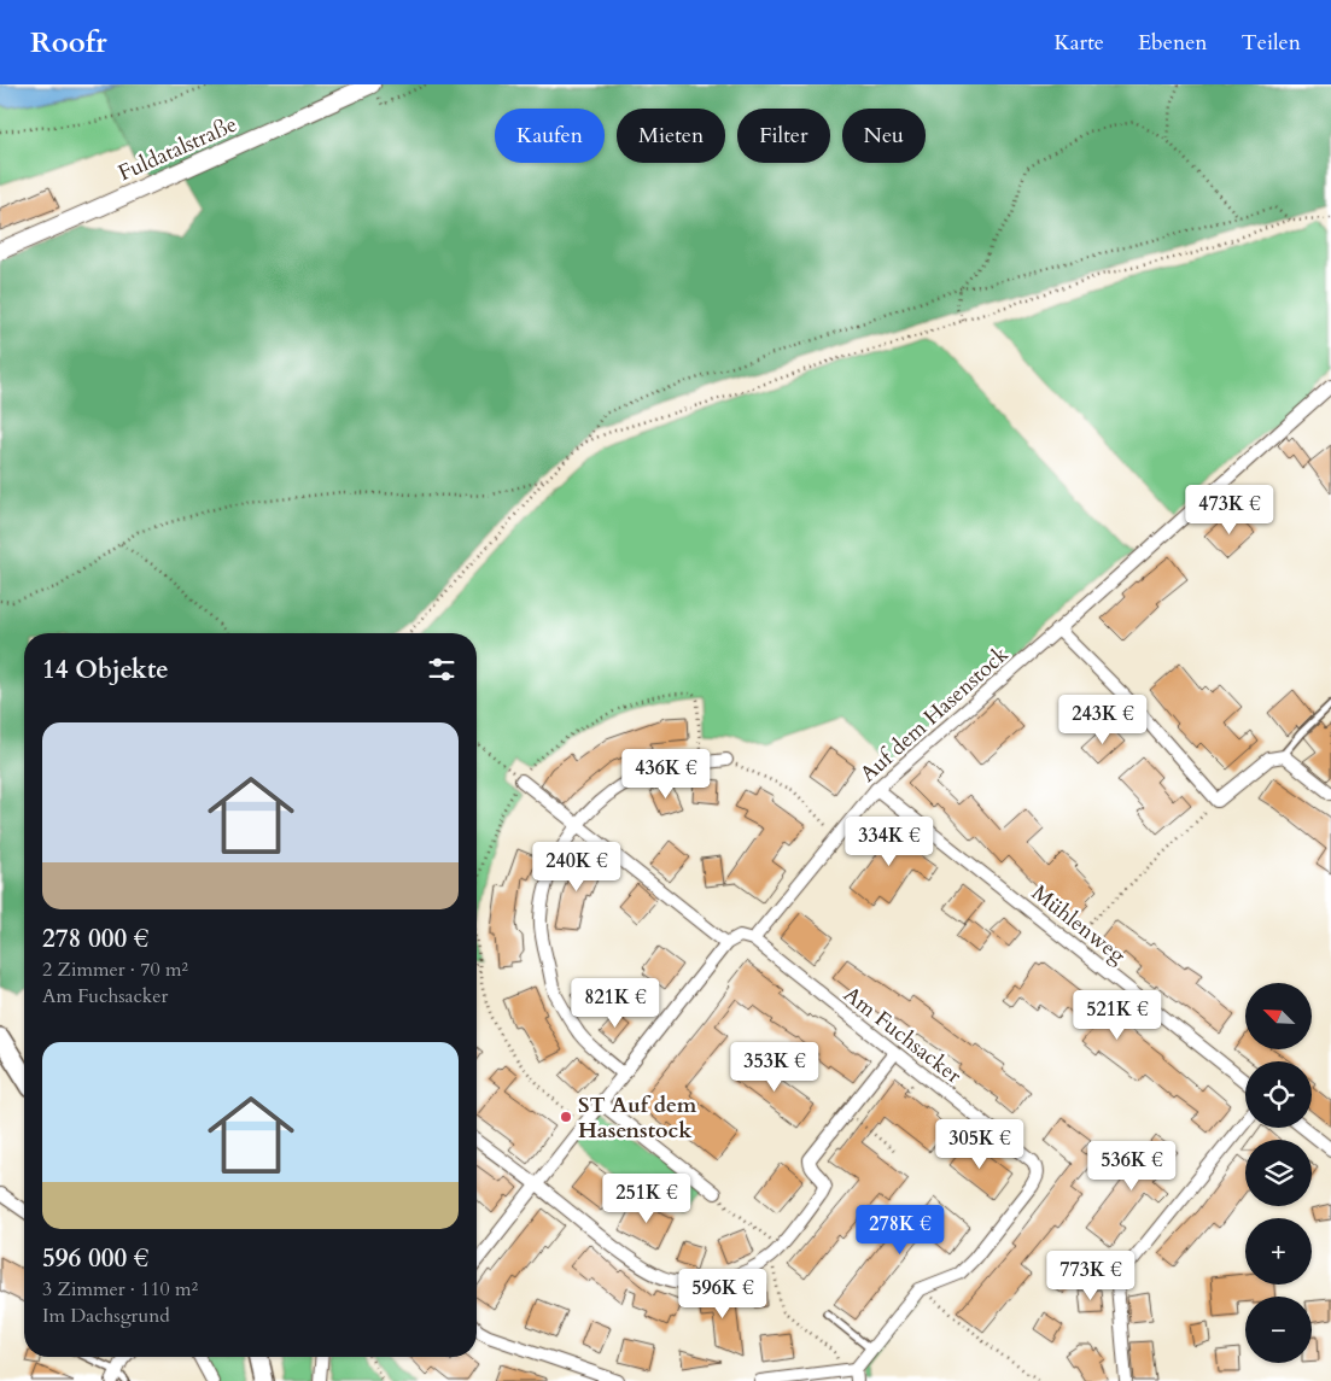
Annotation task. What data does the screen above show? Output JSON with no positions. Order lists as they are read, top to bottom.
{
  "streets": {
    "main road": ["Fuldatalstraße"],
    "street": ["Auf dem Hasenstock", "Mühlenweg", "Am Fuchsacker"]
  },
  "crossings": [
    ["Auf dem Hasenstock", "Mühlenweg"],
    ["Auf dem Hasenstock", "Am Fuchsacker"]
  ],
  "places": ["ST Auf dem Hasenstock"],
  "north": "top left",
  "page": {
    "header": "Roofr",
    "nav": ["Karte", "Ebenen", "Teilen"],
    "chip": [
      "Kaufen",
      "Mieten",
      "Filter",
      "Neu"
    ],
    "price": [
      "473K €",
      "243K €",
      "436K €",
      "334K €",
      "240K €",
      "821K €",
      "521K €",
      "353K €",
      "305K €",
      "536K €",
      "251K €",
      "278K €",
      "773K €",
      "596K €"
    ],
    "heading": "14 Objekte",
    "list": [
      {
        "name": "278 000 €",
        "note": "2 Zimmer · 70 m² · Am Fuchsacker"
      },
      {
        "name": "596 000 €",
        "note": "3 Zimmer · 110 m² · Im Dachsgrund"
      }
    ],
    "map_buttons": ["+", "−"]
  }
}
